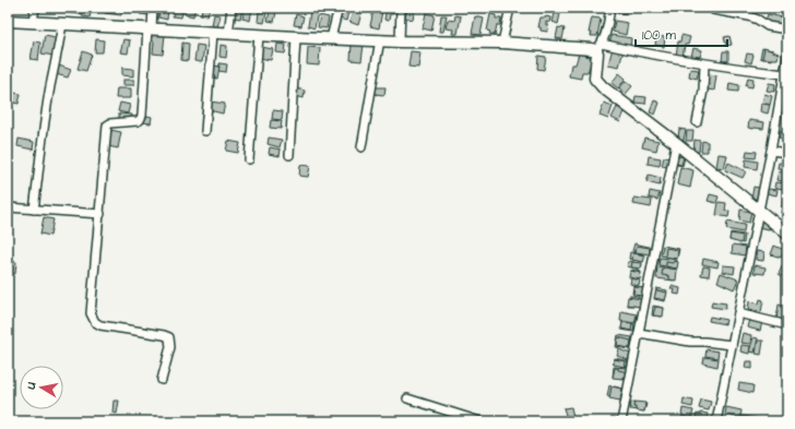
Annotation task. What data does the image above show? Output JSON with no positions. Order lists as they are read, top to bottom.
{
  "scale_bar": "100 m",
  "north": "left"
}
